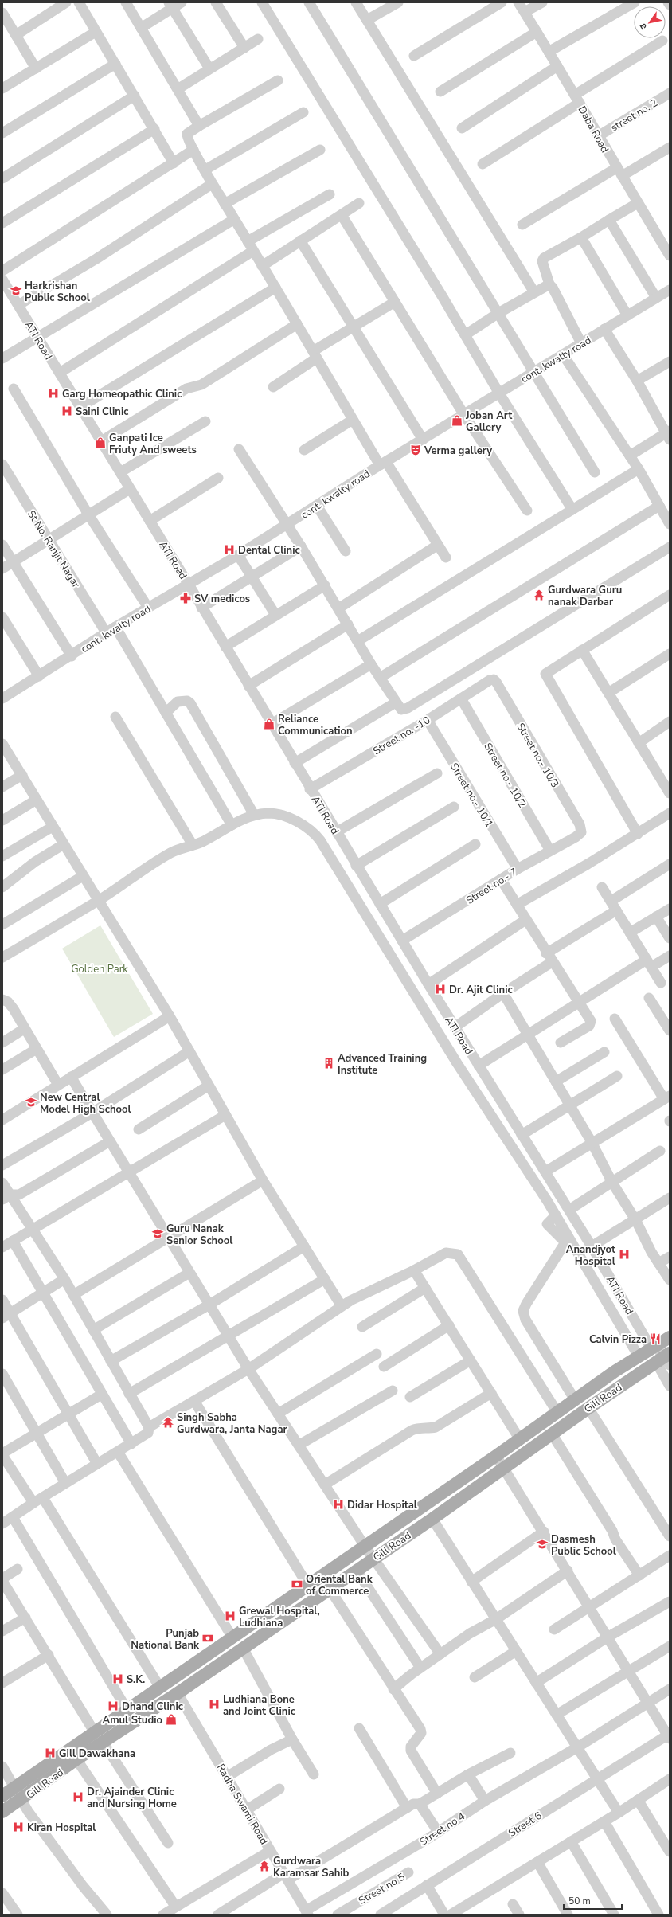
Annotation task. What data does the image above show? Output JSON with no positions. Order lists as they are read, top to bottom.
{
  "streets": {
    "main road": ["Gill Road"],
    "street": [
      "street no. 2",
      "Daba Road",
      "ATI Road",
      "cont. kwalty road",
      "St No. Ranjit Nagar",
      "Street no. -10",
      "Street no.- 10/3",
      "Street no.- 10/2",
      "Street no.- 10/1",
      "Street no.- 7",
      "Radha Swami Road",
      "Street 6",
      "Street no 4",
      "Street no 5"
    ]
  },
  "crossings": [
    ["street no. 2", "Daba Road"],
    ["ATI Road", "cont. kwalty road"],
    ["ATI Road", "Street no. -10"],
    ["ATI Road", "Street no.- 7"],
    ["ATI Road", "Gill Road"],
    ["cont. kwalty road", "St No. Ranjit Nagar"],
    ["Street no. -10", "Street no.- 10/3"],
    ["Street no. -10", "Street no.- 10/2"],
    ["Street no. -10", "Street no.- 10/1"],
    ["Street no.- 10/3", "Street no.- 7"],
    ["Street no.- 10/2", "Street no.- 7"],
    ["Street no.- 10/1", "Street no.- 7"],
    ["Gill Road", "Radha Swami Road"],
    ["Radha Swami Road", "Street no 4"]
  ],
  "parks": ["Golden Park"],
  "places": {
    "school or university": [
      "Harkrishan Public School",
      "New Central Model High School",
      "Guru Nanak Senior School",
      "Dasmesh Public School"
    ],
    "hospital": [
      "Garg Homeopathic Clinic",
      "Saini Clinic",
      "Dental Clinic",
      "Dr. Ajit Clinic",
      "Anandjyot Hospital",
      "Didar Hospital",
      "Grewal Hospital, Ludhiana",
      "S.K.",
      "Ludhiana Bone and Joint Clinic",
      "Dhand Clinic",
      "Gill Dawakhana",
      "Dr. Ajainder Clinic and Nursing Home",
      "Kiran Hospital"
    ],
    "shop": [
      "Joban Art Gallery",
      "Ganpati Ice Friuty And sweets",
      "Reliance Communication",
      "Amul Studio"
    ],
    "theatre": ["Verma gallery"],
    "temple": ["Gurdwara Guru nanak Darbar", "Singh Sabha Gurdwara, Janta Nagar", "Gurdwara Karamsar Sahib"],
    "pharmacy": ["SV medicos"],
    "building": ["Advanced Training Institute"],
    "restaurant": ["Calvin Pizza"],
    "bank": ["Oriental Bank of Commerce", "Punjab National Bank"]
  },
  "scale_bar": "50 m",
  "north": "bottom left"
}
